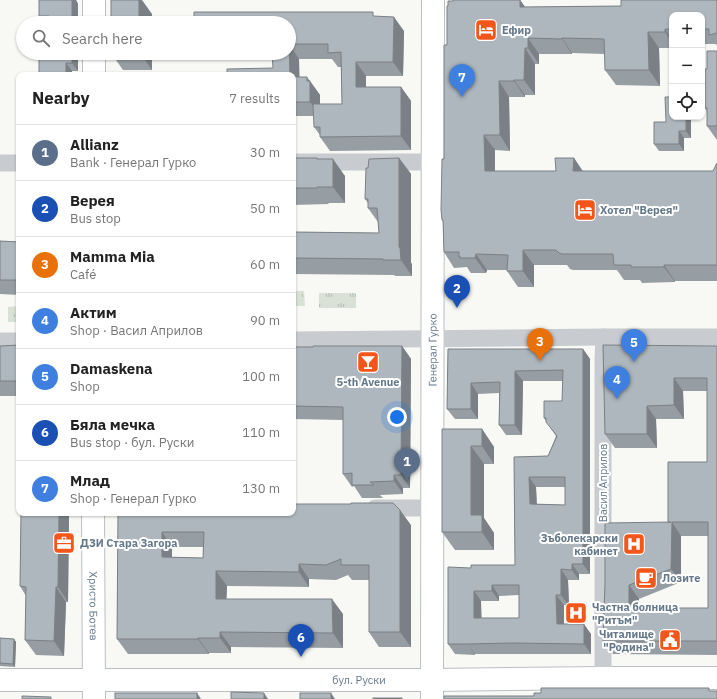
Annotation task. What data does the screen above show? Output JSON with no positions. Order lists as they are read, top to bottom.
{
  "streets": {
    "street": [
      "Генерал Гурко",
      "Васил Априлов",
      "Христо Ботев",
      "бул. Руски"
    ]
  },
  "crossings": [
    ["Генерал Гурко", "бул. Руски"],
    ["Васил Априлов", "бул. Руски"],
    ["Христо Ботев", "бул. Руски"]
  ],
  "places": {
    "hotel": ["Ефир", "Хотел \"Верея\""],
    "bar": ["5-th Avenue"],
    "office": ["ДЗИ Стара Загора"],
    "hospital": ["Зъболекарски кабинет", "Частна болница \"Ритъм\""],
    "cafe": ["Лозите"],
    "public building": ["Читалище \"Родина\""]
  },
  "page": {
    "map_buttons": ["+", "−"],
    "search": "Search here",
    "pins": [
      "7",
      "2",
      "3",
      "5",
      "4",
      "1",
      "6"
    ],
    "heading": ["Nearby", "7 results"],
    "list": [
      {
        "mark": "1",
        "name": "Allianz",
        "note": "Bank · Генерал Гурко",
        "value": "30 m"
      },
      {
        "mark": "2",
        "name": "Верея",
        "note": "Bus stop",
        "value": "50 m"
      },
      {
        "mark": "3",
        "name": "Mamma Mia",
        "note": "Café",
        "value": "60 m"
      },
      {
        "mark": "4",
        "name": "Актим",
        "note": "Shop · Васил Априлов",
        "value": "90 m"
      },
      {
        "mark": "5",
        "name": "Damaskena",
        "note": "Shop",
        "value": "100 m"
      },
      {
        "mark": "6",
        "name": "Бяла мечка",
        "note": "Bus stop · бул. Руски",
        "value": "110 m"
      },
      {
        "mark": "7",
        "name": "Млад",
        "note": "Shop · Генерал Гурко",
        "value": "130 m"
      }
    ]
  }
}
